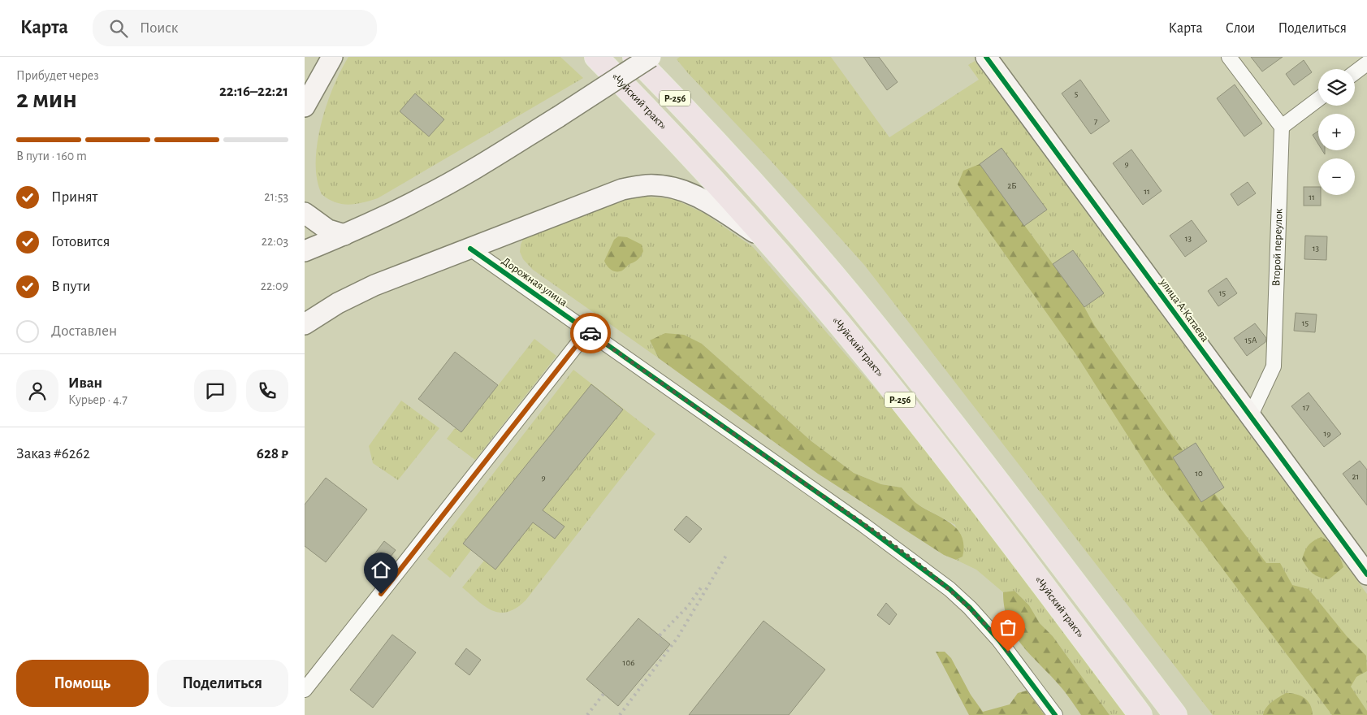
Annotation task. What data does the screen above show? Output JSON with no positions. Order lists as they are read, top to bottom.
{
  "streets": {
    "highway": ["Р-256", "«Чуйский тракт»"],
    "street": ["Второй переулок", "Дорожная улица", "улица А.Катаева"]
  },
  "crossings": [
    ["Второй переулок", "улица А.Катаева"]
  ],
  "house_numbers": [
    "5",
    "7",
    "9",
    "2Б",
    "11",
    "11",
    "13",
    "13",
    "15",
    "15",
    "15А",
    "17",
    "19",
    "10",
    "21",
    "9",
    "106"
  ],
  "page": {
    "header": "Карта",
    "search": "Поиск",
    "nav": ["Карта", "Слои", "Поделиться"],
    "heading": ["2 мин", "Прибудет через", "22:16–22:21"],
    "panel": [
      "Иван",
      "Курьер · 4.7",
      "Заказ #6262",
      "628 ₽"
    ],
    "map_buttons": ["+", "−"],
    "bar": "В пути · 160 m",
    "list": [
      ["Принят", "21:53"],
      ["Готовится", "22:03"],
      ["В пути", "22:09"],
      "Доставлен"
    ],
    "buttons": ["Помощь", "Поделиться"]
  }
}
